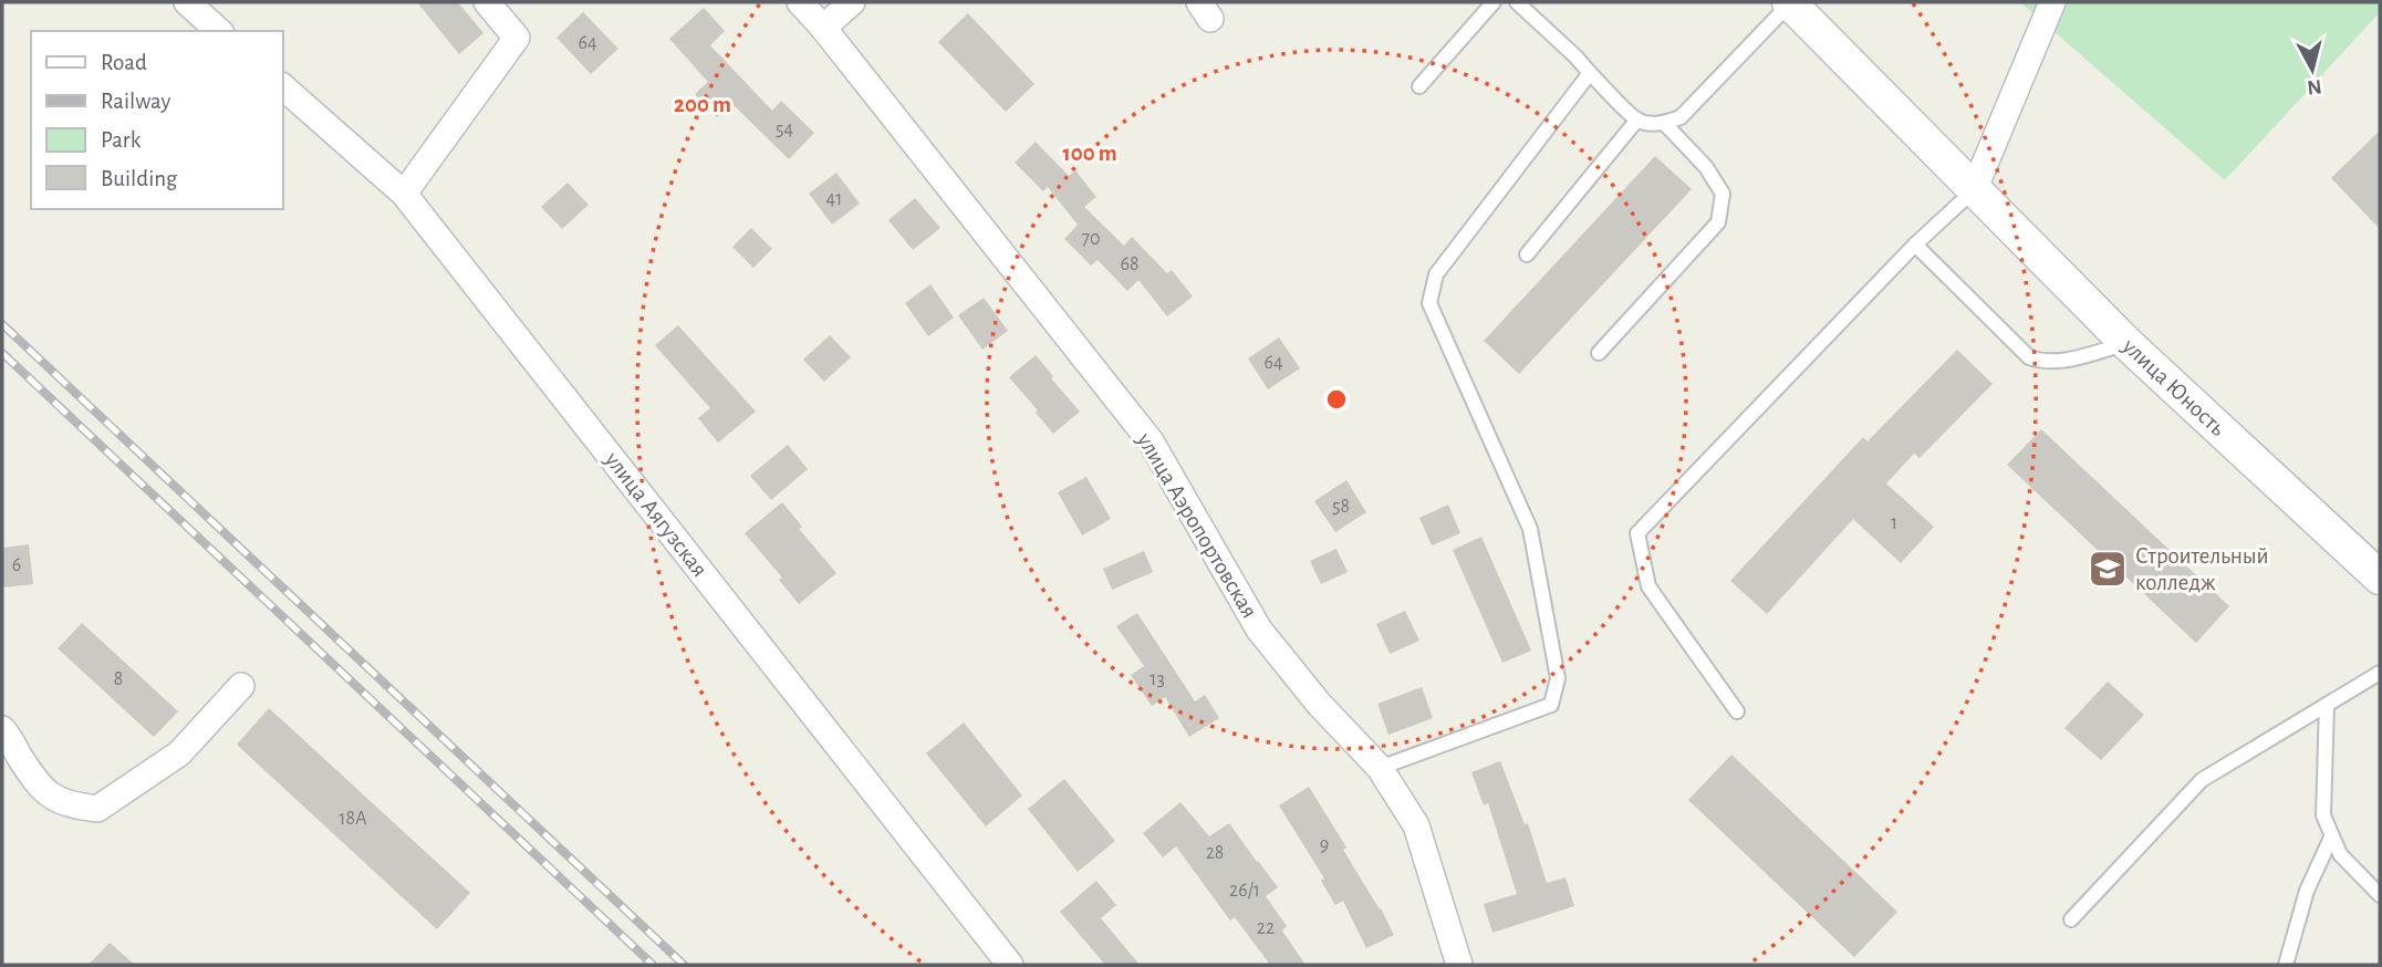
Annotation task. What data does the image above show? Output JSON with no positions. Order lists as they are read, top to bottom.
{
  "streets": {
    "street": ["улица Юность", "улица Аягузская", "улица Аэропортовская"]
  },
  "places": {
    "school or university": ["Строительный колледж"]
  },
  "house_numbers": [
    "64",
    "54",
    "41",
    "70",
    "68",
    "64",
    "58",
    "1",
    "6",
    "8",
    "13",
    "18А",
    "9",
    "28",
    "26/1",
    "22"
  ],
  "legend": [
    "Road",
    "Railway",
    "Park",
    "Building"
  ],
  "north": "bottom",
  "rings": ["200 m", "100 m"]
}
